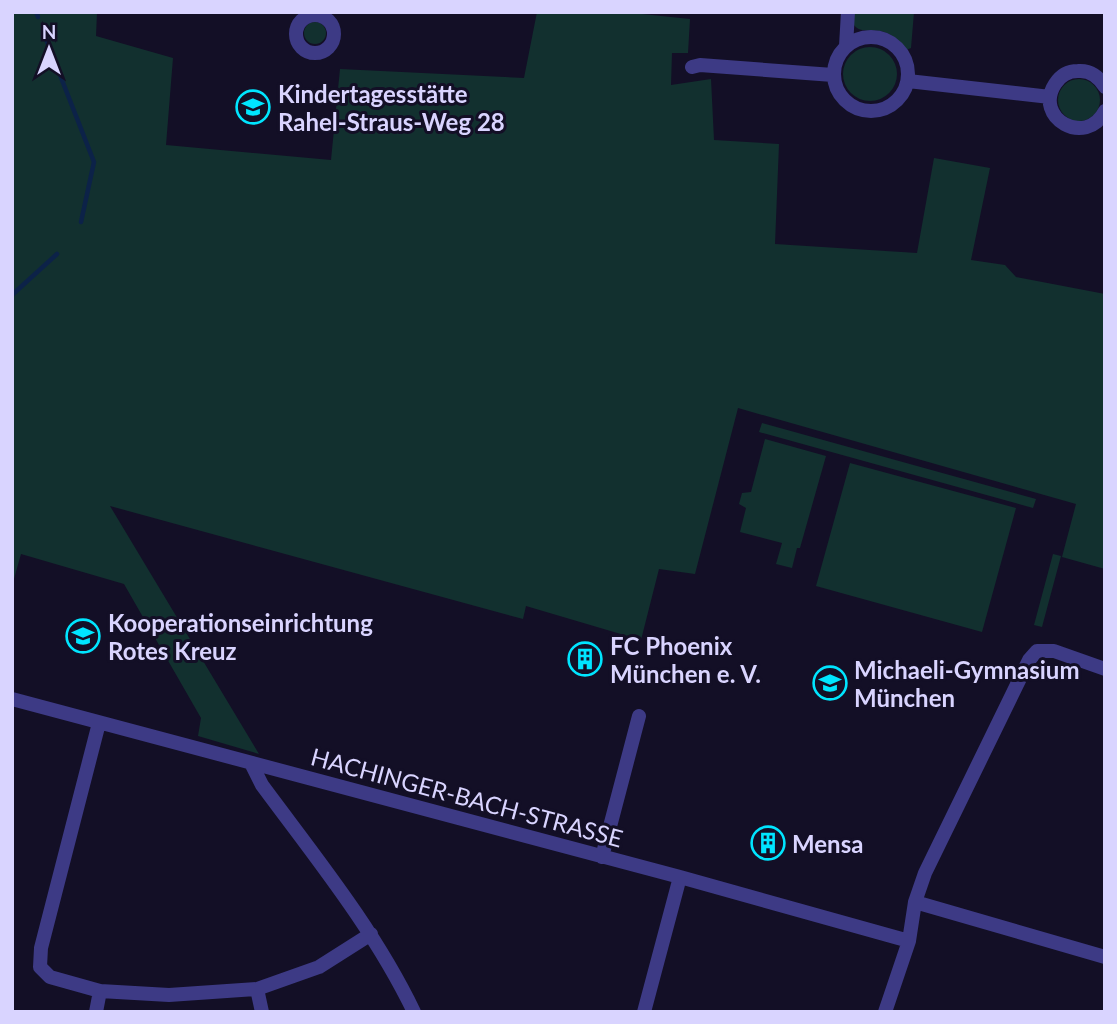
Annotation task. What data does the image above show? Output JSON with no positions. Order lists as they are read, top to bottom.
{
  "streets": {
    "street": ["HACHINGER-BACH-STRASSE"]
  },
  "places": {
    "school or university": ["Kindertagesstätte Rahel-Straus-Weg 28", "Kooperationseinrichtung Rotes Kreuz", "Michaeli-Gymnasium München"],
    "building": ["FC Phoenix München e. V.", "Mensa"]
  },
  "north": "top"
}
